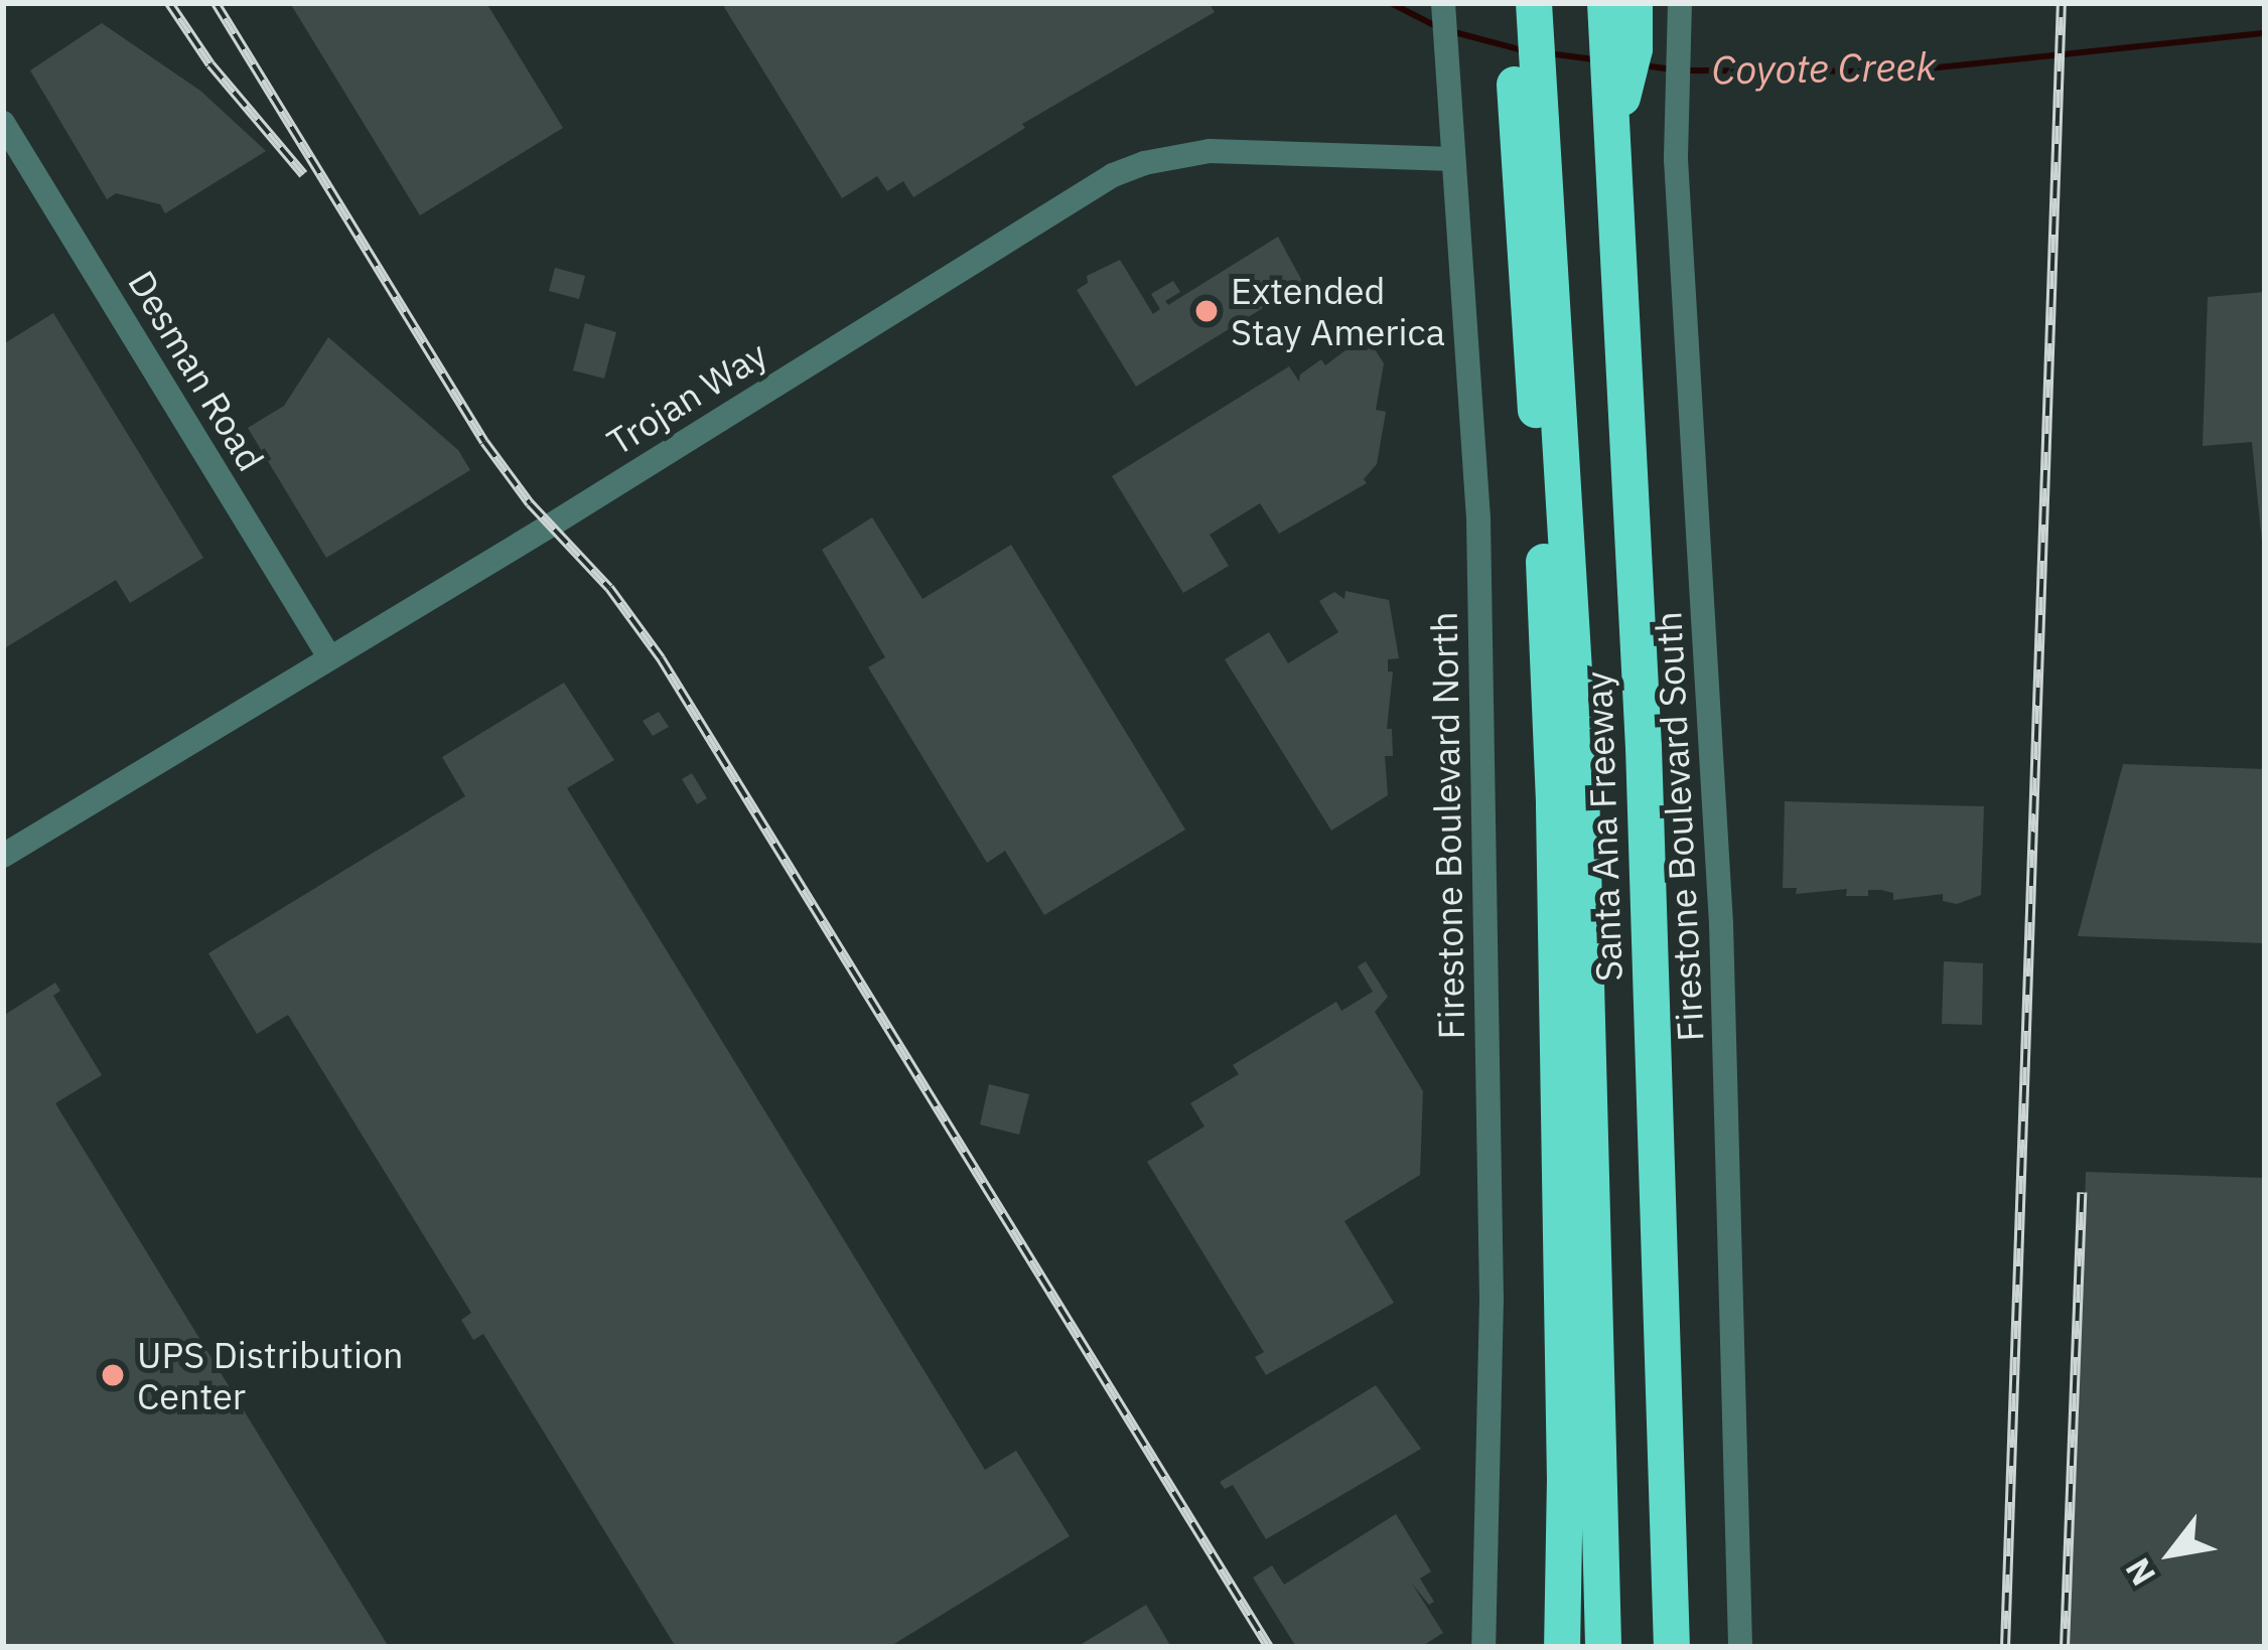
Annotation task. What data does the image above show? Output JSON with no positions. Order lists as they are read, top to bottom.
{
  "streets": {
    "highway": ["Santa Ana Freeway"],
    "street": [
      "Desman Road",
      "Trojan Way",
      "Firestone Boulevard North",
      "Firestone Boulevard South"
    ]
  },
  "crossings": [
    ["Desman Road", "Trojan Way"],
    ["Trojan Way", "Firestone Boulevard North"]
  ],
  "water": ["Coyote Creek"],
  "places": ["Extended Stay America", "UPS Distribution Center"],
  "north": "bottom left"
}
